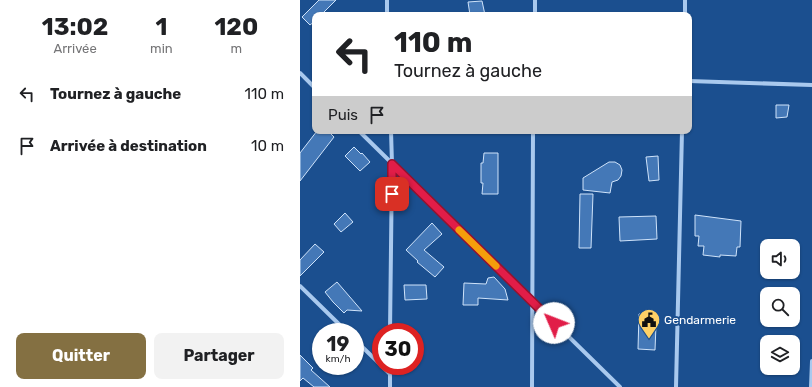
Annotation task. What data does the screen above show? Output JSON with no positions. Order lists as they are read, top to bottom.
{
  "places": {
    "public building": ["Gendarmerie"]
  },
  "page": {
    "eta": [
      "13:02",
      "Arrivée",
      "1",
      "min",
      "120",
      "m"
    ],
    "turn": ["110 m", "Tournez à gauche"],
    "list": [
      {
        "name": "Tournez à gauche",
        "value": "110 m"
      },
      {
        "name": "Arrivée à destination",
        "value": "10 m"
      }
    ],
    "then": "Puis",
    "speed": "19 km/h",
    "limit": "30",
    "buttons": ["Quitter", "Partager"]
  }
}
